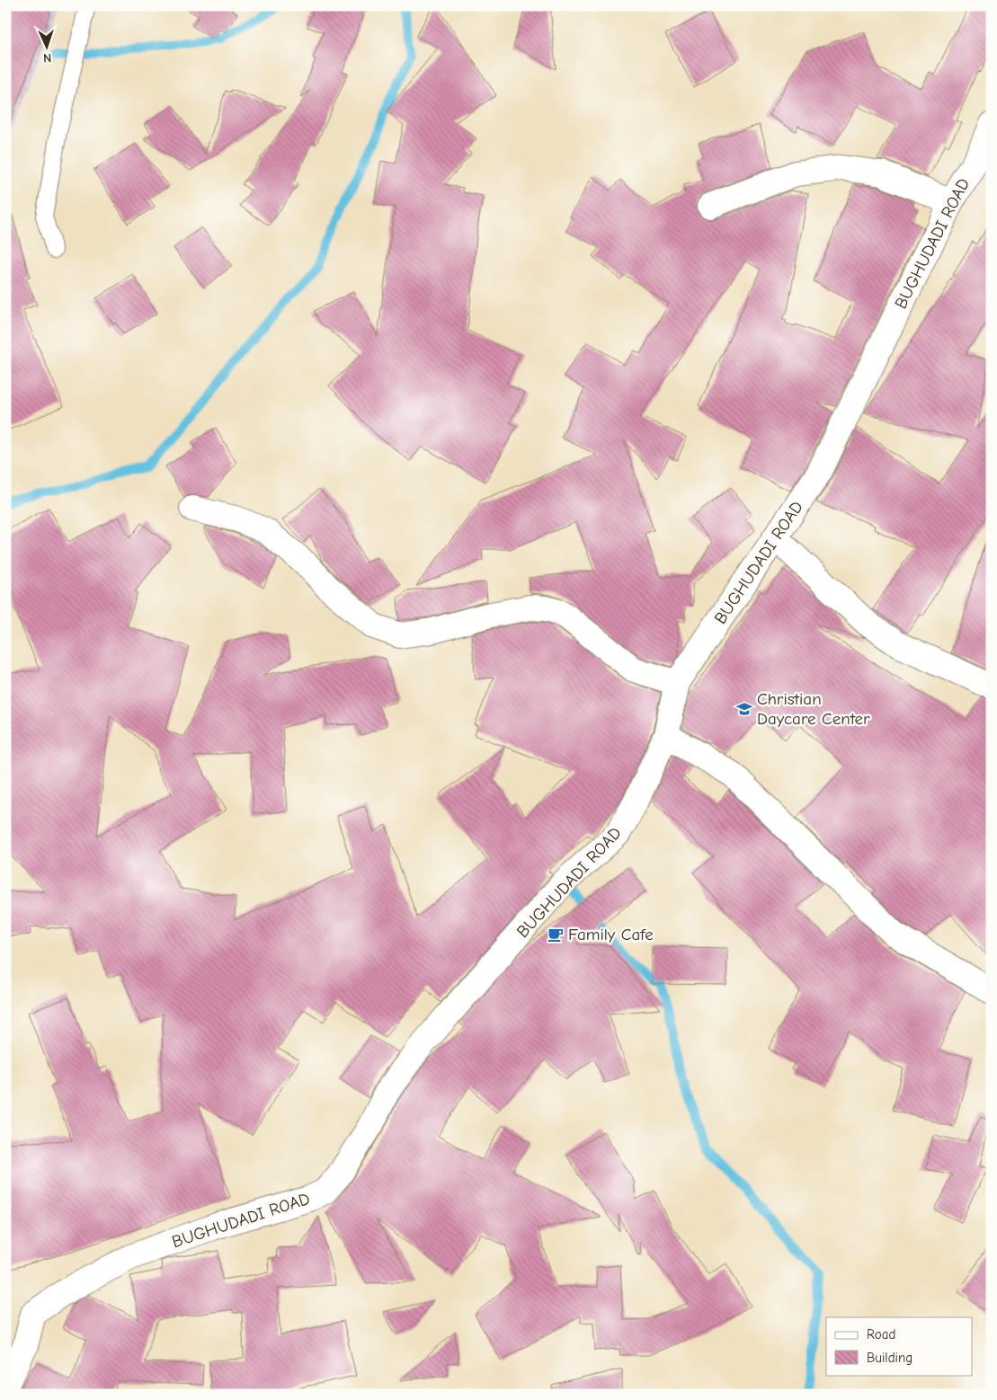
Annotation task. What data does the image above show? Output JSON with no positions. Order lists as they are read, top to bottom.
{
  "streets": {
    "street": ["BUGHUDADI ROAD"]
  },
  "places": {
    "school or university": ["Christian Daycare Center"],
    "cafe": ["Family Cafe"]
  },
  "legend": ["Road", "Building"],
  "north": "bottom"
}
